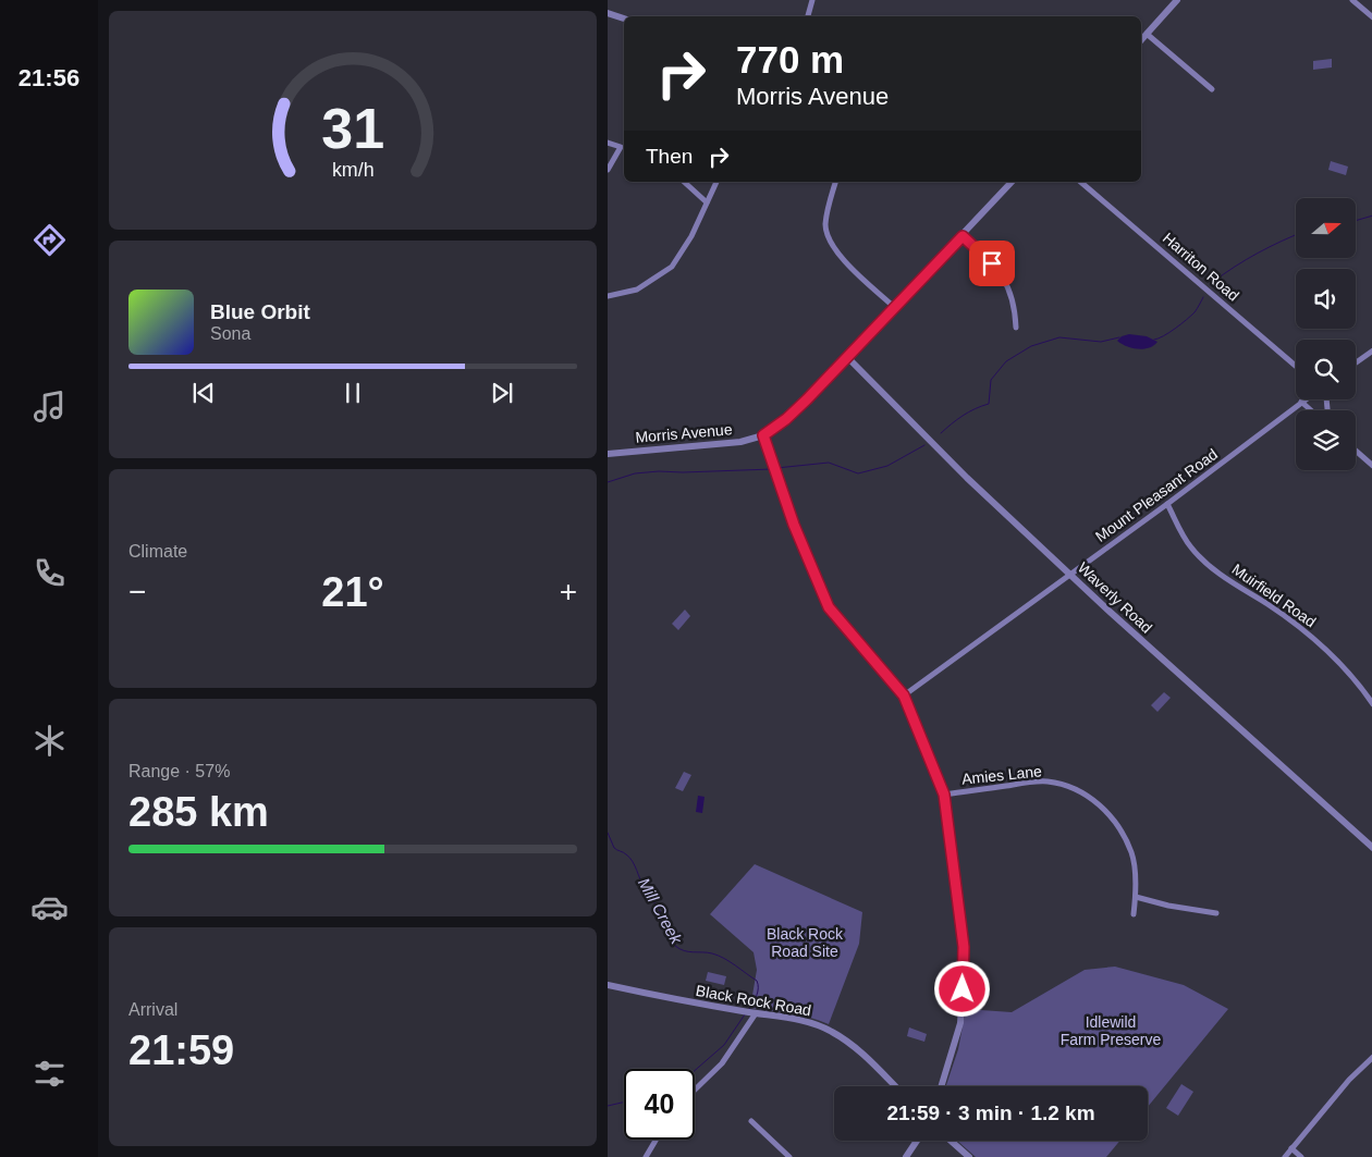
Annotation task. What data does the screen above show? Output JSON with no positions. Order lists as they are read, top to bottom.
{
  "streets": {
    "street": [
      "Harriton Road",
      "Morris Avenue",
      "Mount Pleasant Road",
      "Muirfield Road",
      "Waverly Road",
      "Amies Lane",
      "Black Rock Road"
    ]
  },
  "crossings": [
    ["Morris Avenue", "Waverly Road"],
    ["Mount Pleasant Road", "Muirfield Road"],
    ["Mount Pleasant Road", "Waverly Road"]
  ],
  "water": ["Mill Creek"],
  "parks": ["Black Rock Road Site", "Idlewild Farm Preserve"],
  "north": "right",
  "page": {
    "tabs": "21:56",
    "turn": ["770 m", "Morris Avenue"],
    "then": "Then",
    "song": ["Blue Orbit", "Sona"],
    "tile": [
      "Climate",
      ["Range · 57%", "285 km"],
      ["Arrival", "21:59"]
    ],
    "heat": ["−", "21°", "+"],
    "limit": "40",
    "trip": "21:59 · 3 min · 1.2 km",
    "gauge": ["31", "km/h"]
  }
}
